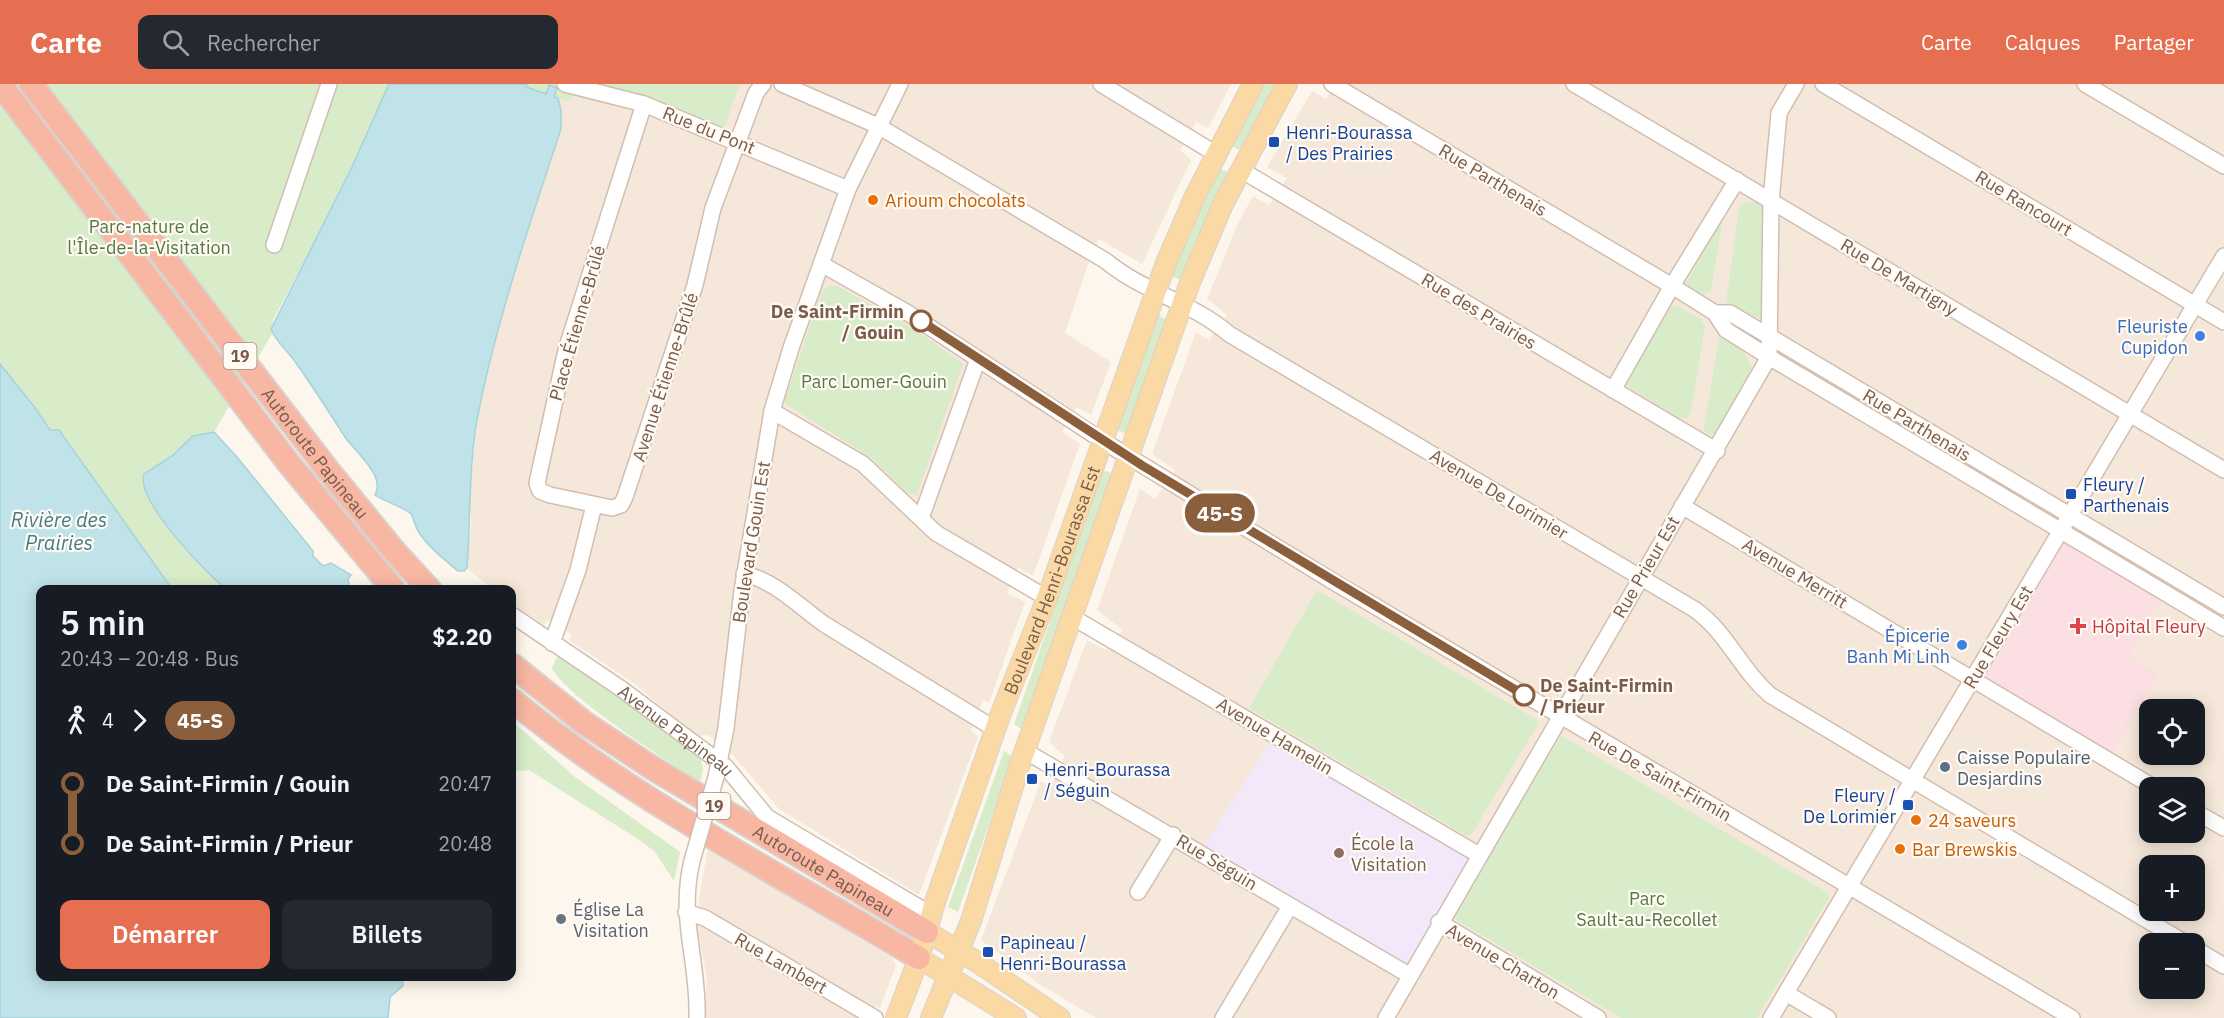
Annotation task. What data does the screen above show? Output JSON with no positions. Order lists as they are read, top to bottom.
{
  "streets": {
    "highway": ["19", "Autoroute Papineau"],
    "main road": ["Boulevard Henri-Bourassa Est"],
    "street": [
      "Rue du Pont",
      "Rue Parthenais",
      "Rue Rancourt",
      "Rue De Martigny",
      "Rue des Prairies",
      "Place Étienne-Brûlé",
      "Avenue Étienne-Brûlé",
      "Avenue De Lorimier",
      "Boulevard Gouin Est",
      "Rue Prieur Est",
      "Avenue Merritt",
      "Rue Fleury Est",
      "Avenue Papineau",
      "Avenue Hamelin",
      "Rue De Saint-Firmin",
      "Rue Séguin",
      "Avenue Charton",
      "Rue Lambert"
    ]
  },
  "crossings": [
    ["Rue du Pont", "Place Étienne-Brûlé"],
    ["Rue du Pont", "Avenue Étienne-Brûlé"],
    ["Rue du Pont", "Boulevard Gouin Est"],
    ["Rue Parthenais", "Rue Prieur Est"],
    ["Rue Parthenais", "Rue Fleury Est"],
    ["Rue Rancourt", "Rue Fleury Est"],
    ["Rue De Martigny", "Rue Prieur Est"],
    ["Rue De Martigny", "Rue Fleury Est"],
    ["Rue des Prairies", "Rue Prieur Est"],
    ["Rue des Prairies", "Boulevard Henri-Bourassa Est"],
    ["Place Étienne-Brûlé", "Avenue Étienne-Brûlé"],
    ["Autoroute Papineau", "Boulevard Henri-Bourassa Est"],
    ["Autoroute Papineau", "Avenue Papineau"],
    ["Avenue De Lorimier", "Boulevard Gouin Est"],
    ["Avenue De Lorimier", "Rue Prieur Est"],
    ["Avenue De Lorimier", "Boulevard Henri-Bourassa Est"],
    ["Avenue De Lorimier", "Rue Fleury Est"],
    ["Boulevard Gouin Est", "Avenue Papineau"],
    ["Boulevard Gouin Est", "Rue De Saint-Firmin"],
    ["Boulevard Gouin Est", "Rue Lambert"],
    ["Rue Prieur Est", "Avenue Merritt"],
    ["Rue Prieur Est", "Avenue Hamelin"],
    ["Rue Prieur Est", "Rue De Saint-Firmin"],
    ["Rue Prieur Est", "Rue Séguin"],
    ["Rue Prieur Est", "Avenue Charton"],
    ["Avenue Merritt", "Rue Fleury Est"],
    ["Boulevard Henri-Bourassa Est", "Avenue Papineau"],
    ["Boulevard Henri-Bourassa Est", "Avenue Hamelin"],
    ["Boulevard Henri-Bourassa Est", "Rue De Saint-Firmin"],
    ["Boulevard Henri-Bourassa Est", "Rue Séguin"],
    ["Rue Fleury Est", "Rue De Saint-Firmin"]
  ],
  "water": ["Rivière des Prairies"],
  "parks": ["Parc-nature de l'Île-de-la-Visitation", "Parc Lomer-Gouin", "Parc Sault-au-Recollet"],
  "places": {
    "transit": [
      "Henri-Bourassa / Des Prairies",
      "Fleury / Parthenais",
      "Henri-Bourassa / Séguin",
      "Fleury / De Lorimier",
      "Papineau / Henri-Bourassa"
    ],
    "other": [
      "Arioum chocolats",
      "De Saint-Firmin / Gouin",
      "Fleuriste Cupidon",
      "Épicerie Banh Mi Linh",
      "De Saint-Firmin / Prieur",
      "Caisse Populaire Desjardins",
      "24 saveurs",
      "Bar Brewskis",
      "École la Visitation",
      "Église La Visitation"
    ],
    "health": ["Hôpital Fleury"]
  },
  "lines": ["bus line 45-S"],
  "page": {
    "header": "Carte",
    "search": "Rechercher",
    "nav": ["Carte", "Calques", "Partager"],
    "on_map": "45-S",
    "heading": ["5 min", "20:43 – 20:48 · Bus", "$2.20"],
    "legs": ["4", "45-S"],
    "map_buttons": ["+", "−"],
    "list": [
      {
        "name": "De Saint-Firmin / Gouin",
        "value": "20:47"
      },
      {
        "name": "De Saint-Firmin / Prieur",
        "value": "20:48"
      }
    ],
    "buttons": ["Démarrer", "Billets"]
  }
}
